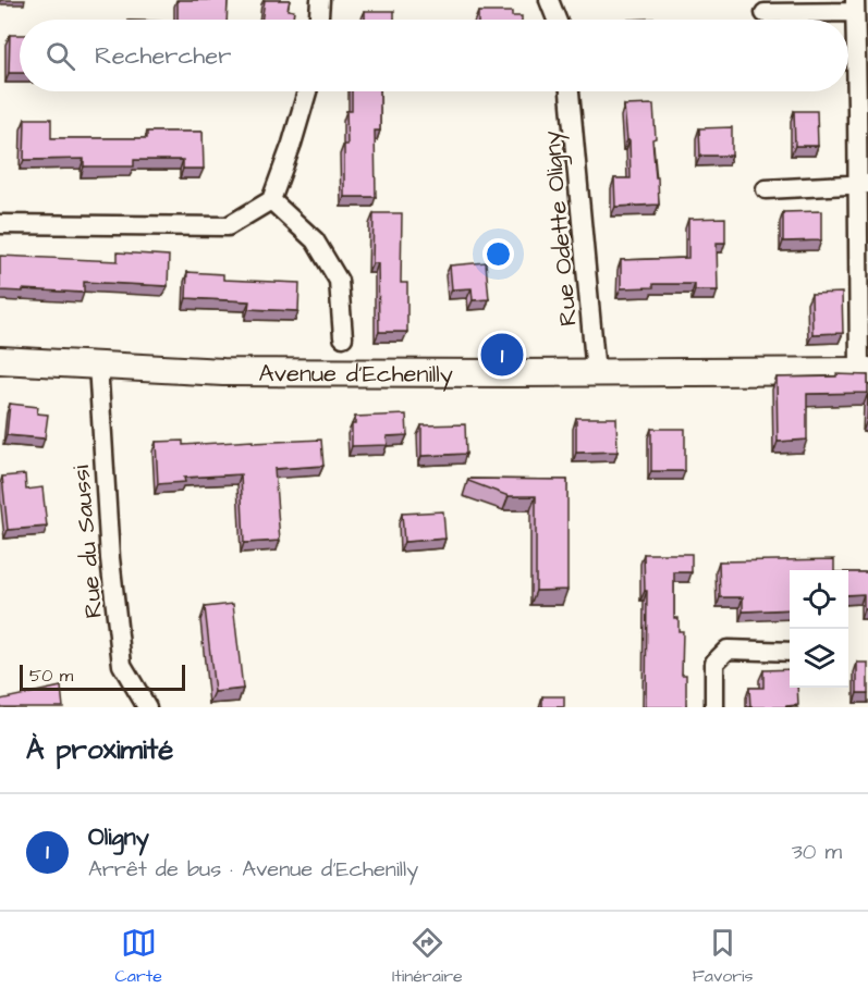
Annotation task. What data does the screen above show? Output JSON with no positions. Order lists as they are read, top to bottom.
{
  "streets": {
    "street": ["Rue Odette Oligny", "Avenue d'Echenilly", "Rue du Saussi"]
  },
  "crossings": [
    ["Rue Odette Oligny", "Avenue d'Echenilly"],
    ["Avenue d'Echenilly", "Rue du Saussi"]
  ],
  "scale_bar": "50 m",
  "page": {
    "search": "Rechercher",
    "pins": "1",
    "scale": "50 m",
    "heading": "À proximité",
    "list": [
      {
        "mark": "1",
        "name": "Oligny",
        "note": "Arrêt de bus · Avenue d'Echenilly",
        "value": "30 m"
      }
    ],
    "nav": ["Carte", "Itinéraire", "Favoris"]
  }
}
